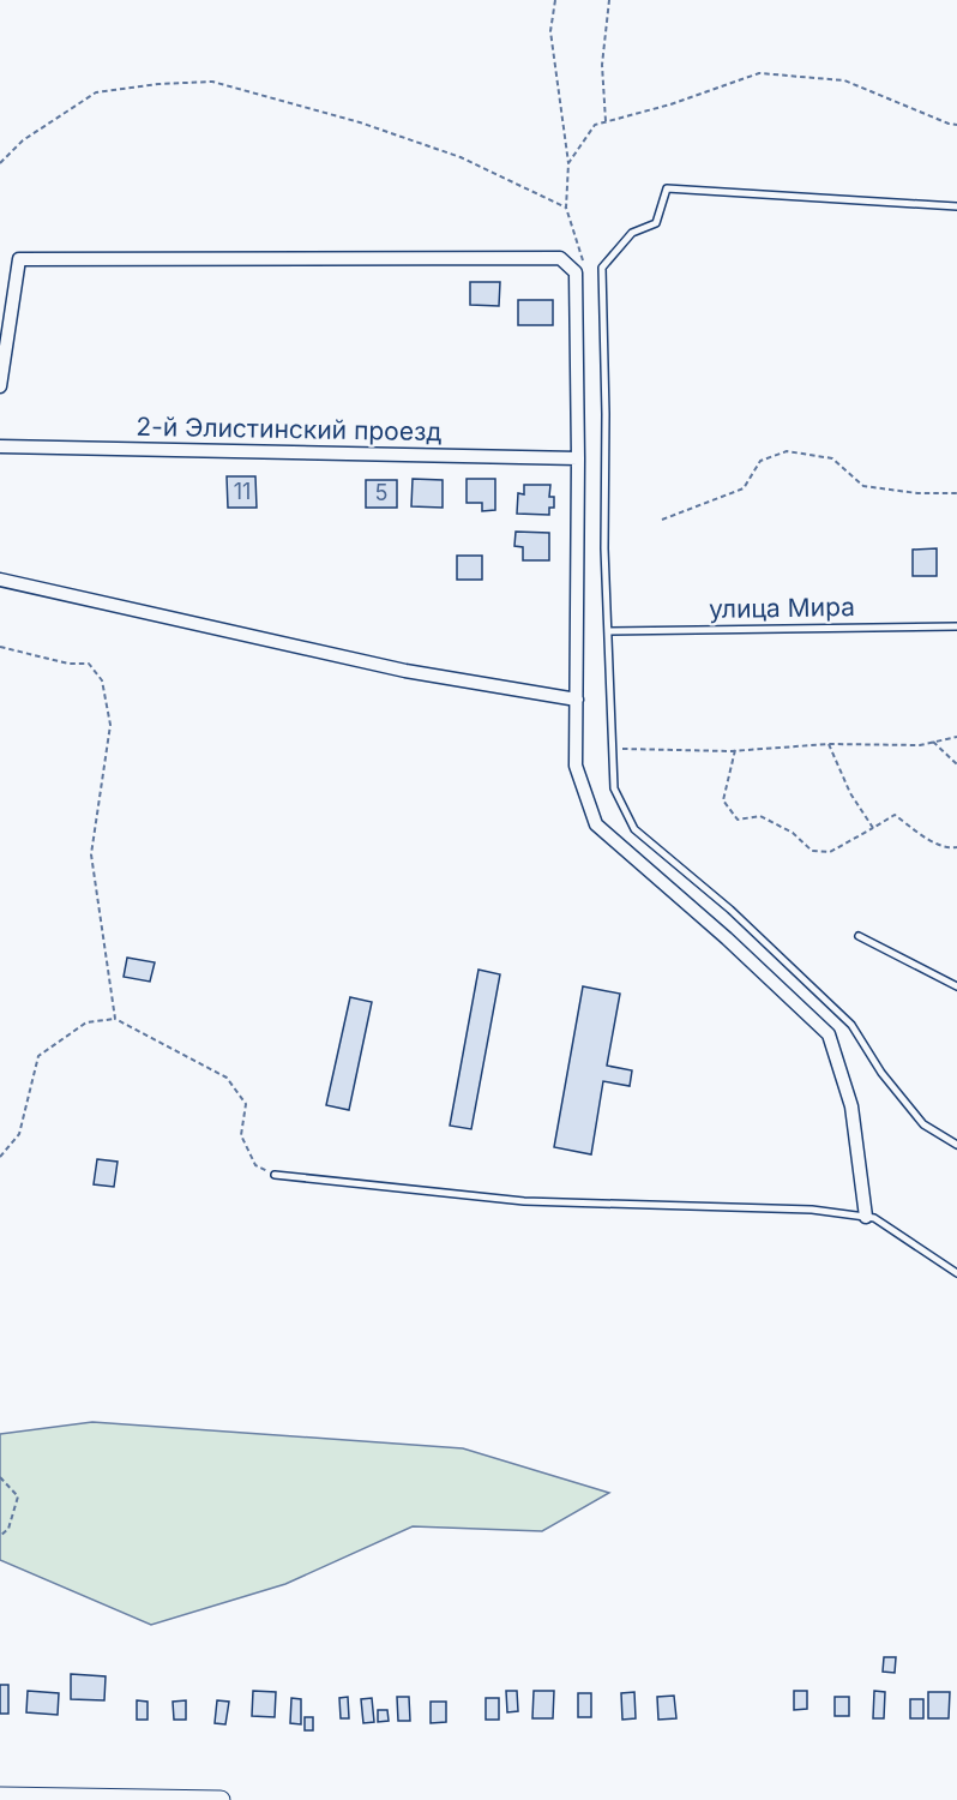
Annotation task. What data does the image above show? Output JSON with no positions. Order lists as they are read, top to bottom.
{
  "streets": {
    "street": ["2-й Элистинский проезд"],
    "lane": ["улица Мира"]
  },
  "house_numbers": ["11", "5"]
}
